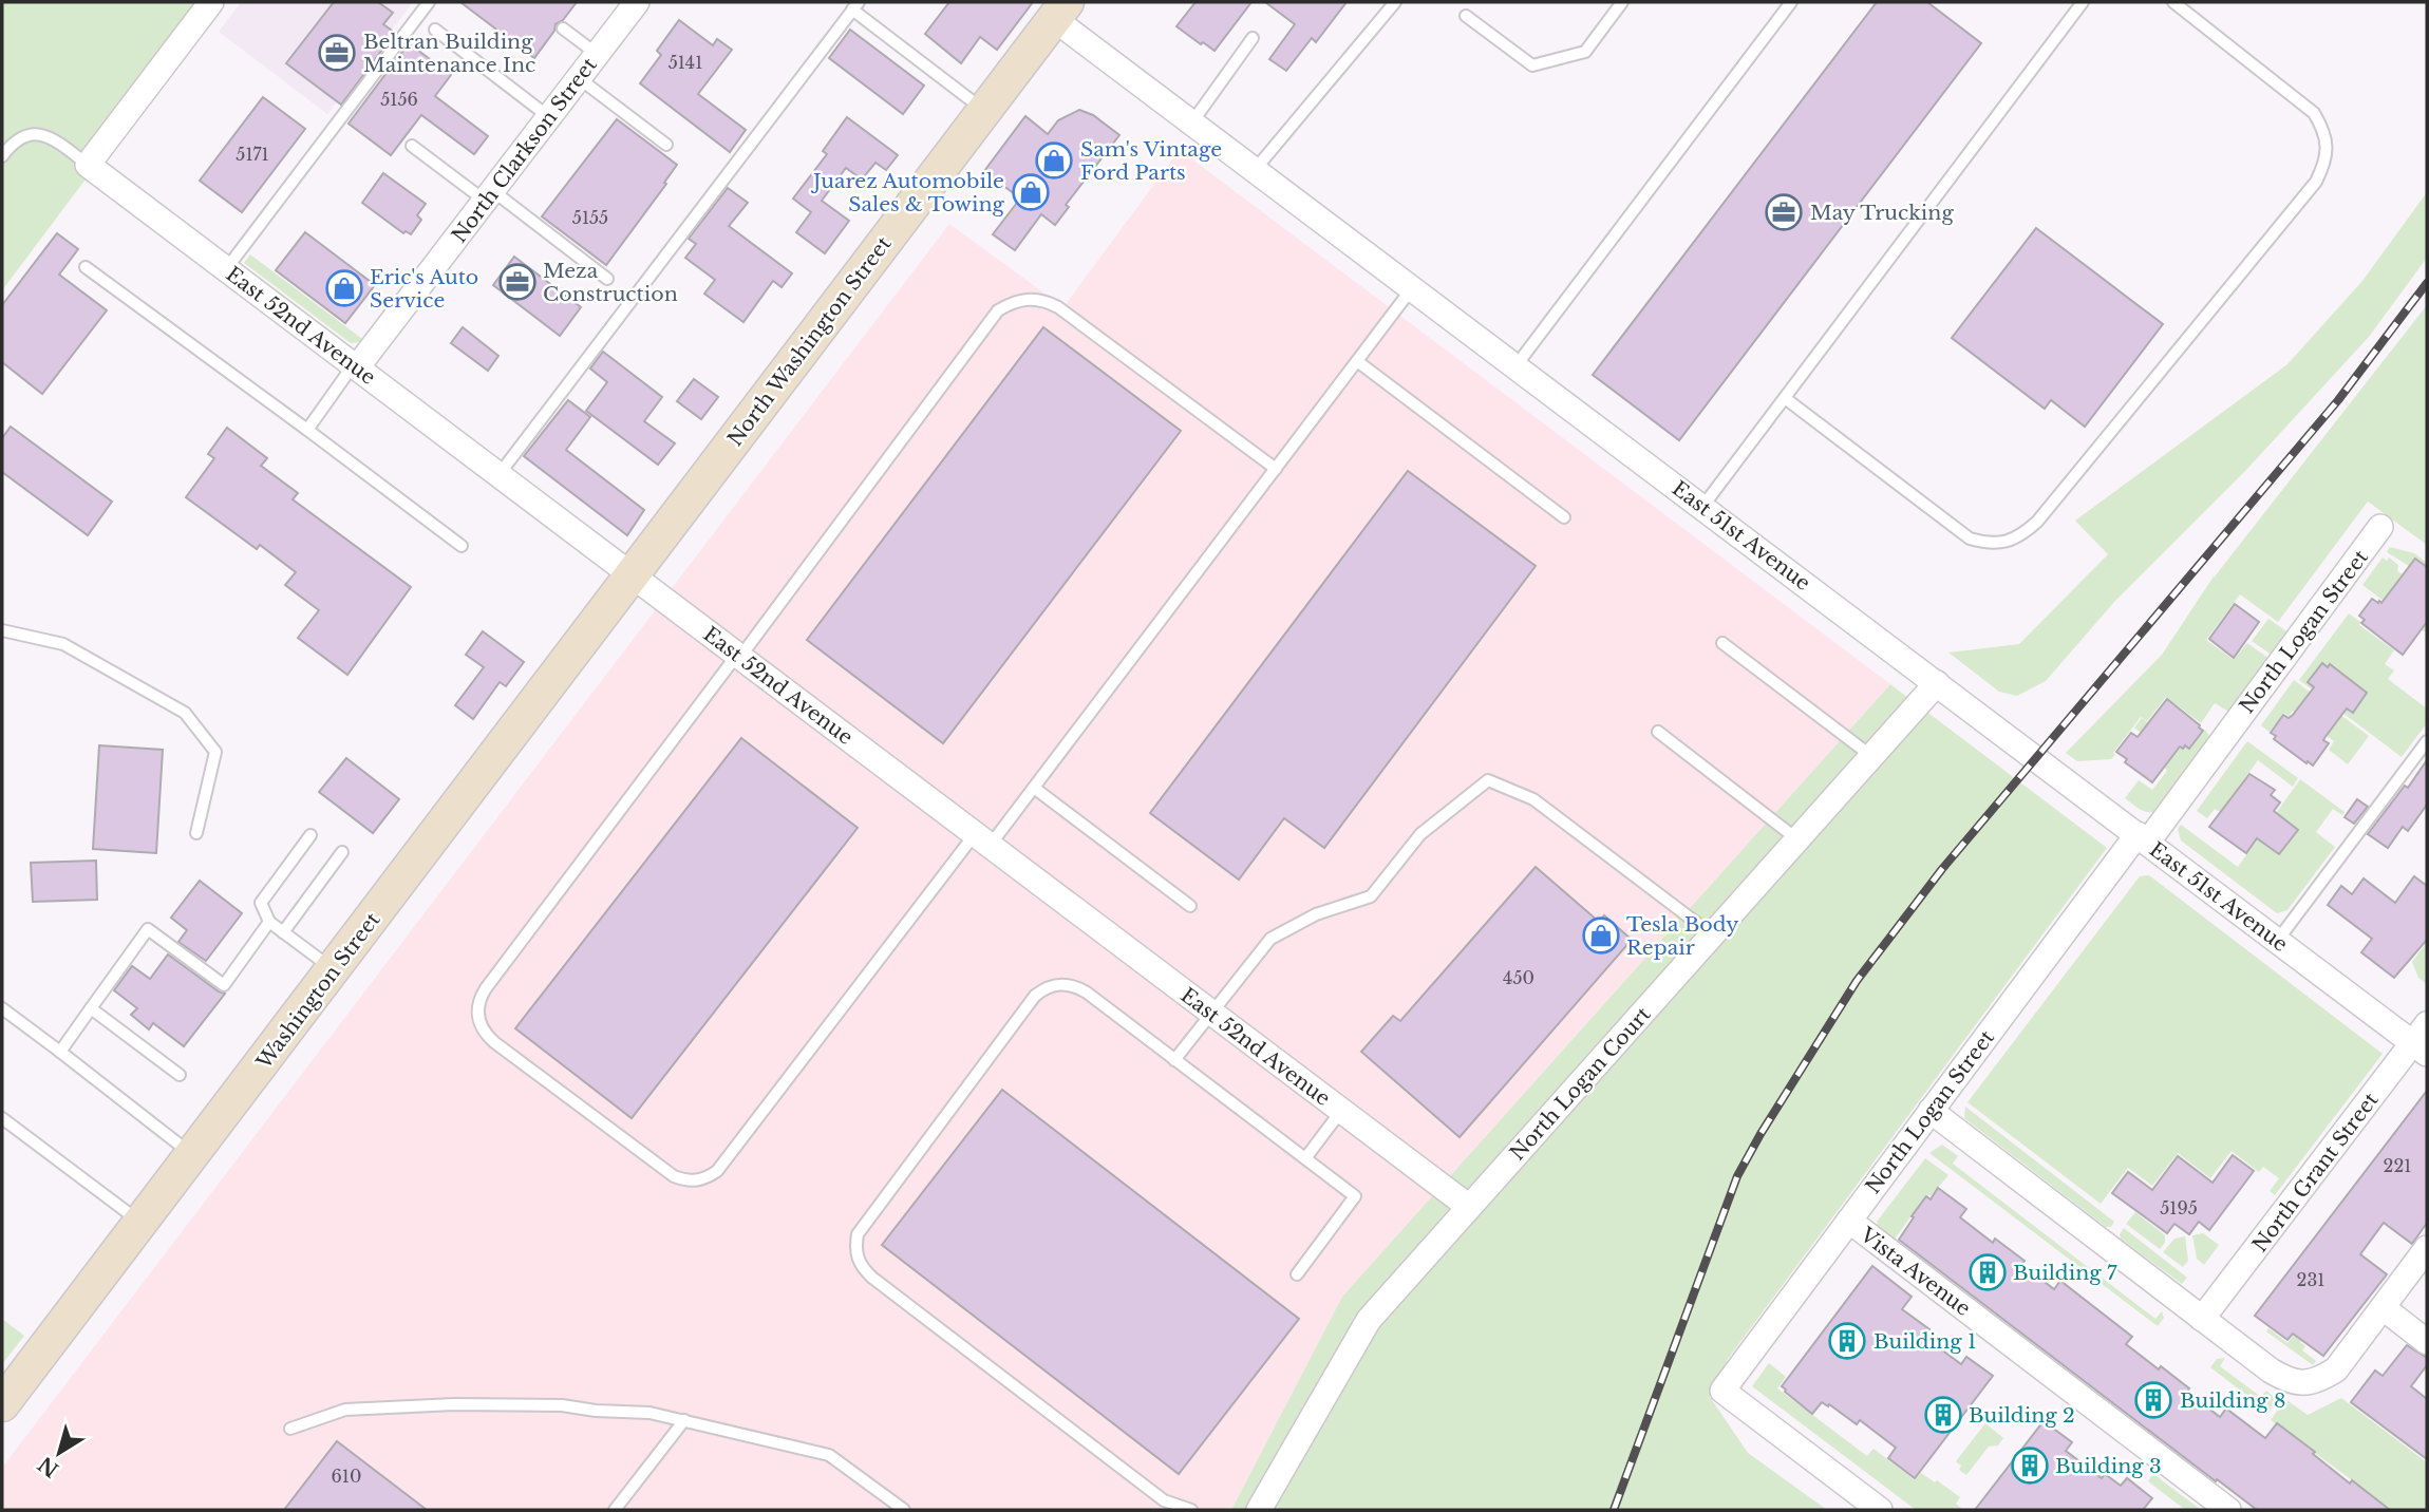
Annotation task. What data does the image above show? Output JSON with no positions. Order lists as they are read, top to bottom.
{
  "streets": {
    "main road": ["North Washington Street", "Washington Street"],
    "street": [
      "North Clarkson Street",
      "East 52nd Avenue",
      "East 51st Avenue",
      "North Logan Street",
      "North Logan Court",
      "North Grant Street",
      "Vista Avenue"
    ]
  },
  "crossings": [
    ["North Clarkson Street", "East 52nd Avenue"],
    ["East 52nd Avenue", "North Washington Street"],
    ["East 52nd Avenue", "Washington Street"],
    ["East 52nd Avenue", "North Logan Court"],
    ["North Washington Street", "East 51st Avenue"],
    ["North Washington Street", "Washington Street"],
    ["East 51st Avenue", "North Logan Street"],
    ["East 51st Avenue", "North Logan Court"],
    ["East 51st Avenue", "North Grant Street"],
    ["North Logan Street", "Vista Avenue"]
  ],
  "places": {
    "office": ["Beltran Building Maintenance Inc", "May Trucking", "Meza Construction"],
    "shop": [
      "Sam's Vintage Ford Parts",
      "Juarez Automobile Sales & Towing",
      "Eric's Auto Service",
      "Tesla Body Repair"
    ],
    "building": [
      "Building 7",
      "Building 1",
      "Building 8",
      "Building 2",
      "Building 3"
    ]
  },
  "house_numbers": [
    "5141",
    "5156",
    "5171",
    "5155",
    "450",
    "221",
    "5195",
    "231",
    "610"
  ],
  "north": "bottom left"
}
